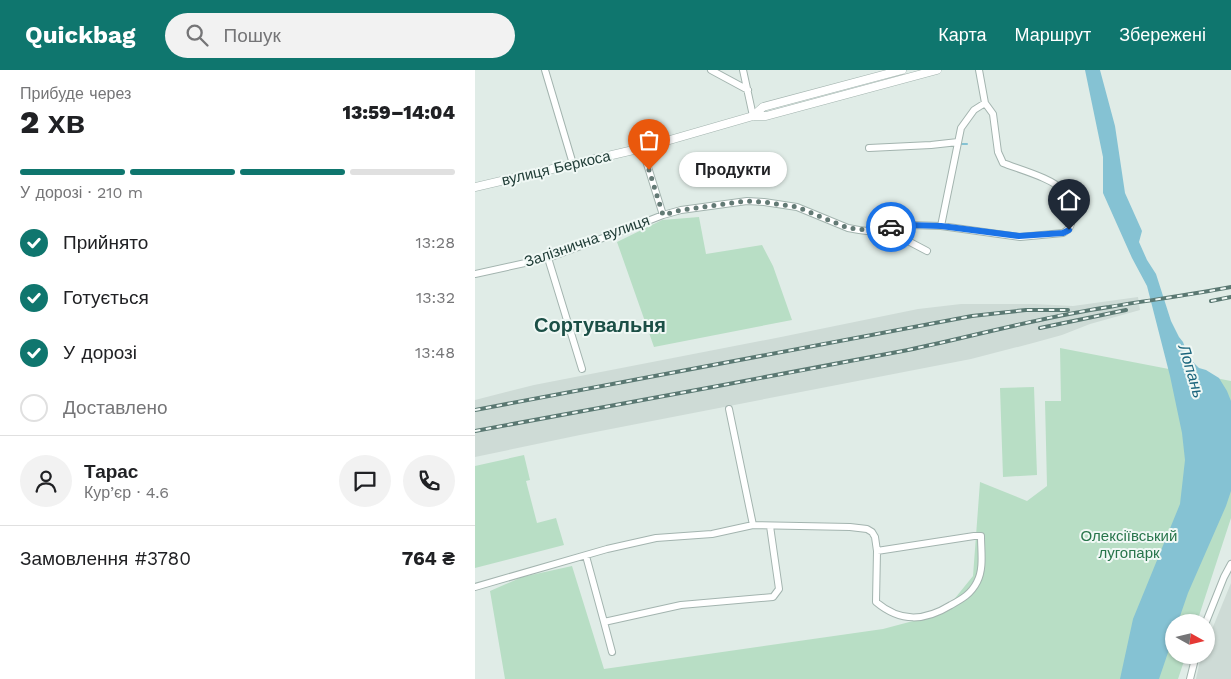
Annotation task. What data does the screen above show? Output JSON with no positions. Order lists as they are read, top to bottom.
{
  "streets": {
    "street": ["вулиця Беркоса", "Залізнична вулиця"]
  },
  "districts": ["Сортувальня"],
  "water": ["Лопань"],
  "parks": ["Олексіївський лугопарк"],
  "places": ["Продукти"],
  "north": "right",
  "page": {
    "header": "Quickbag",
    "search": "Пошук",
    "nav": ["Карта", "Маршрут", "Збережені"],
    "heading": ["2 хв", "Прибуде через", "13:59–14:04"],
    "panel": [
      "Тарас",
      "Кур’єр · 4.6",
      "Замовлення #3780",
      "764 ₴"
    ],
    "bubble": "Продукти",
    "bar": "У дорозі · 210 m",
    "list": [
      ["Прийнято", "13:28"],
      ["Готується", "13:32"],
      ["У дорозі", "13:48"],
      "Доставлено"
    ]
  }
}
